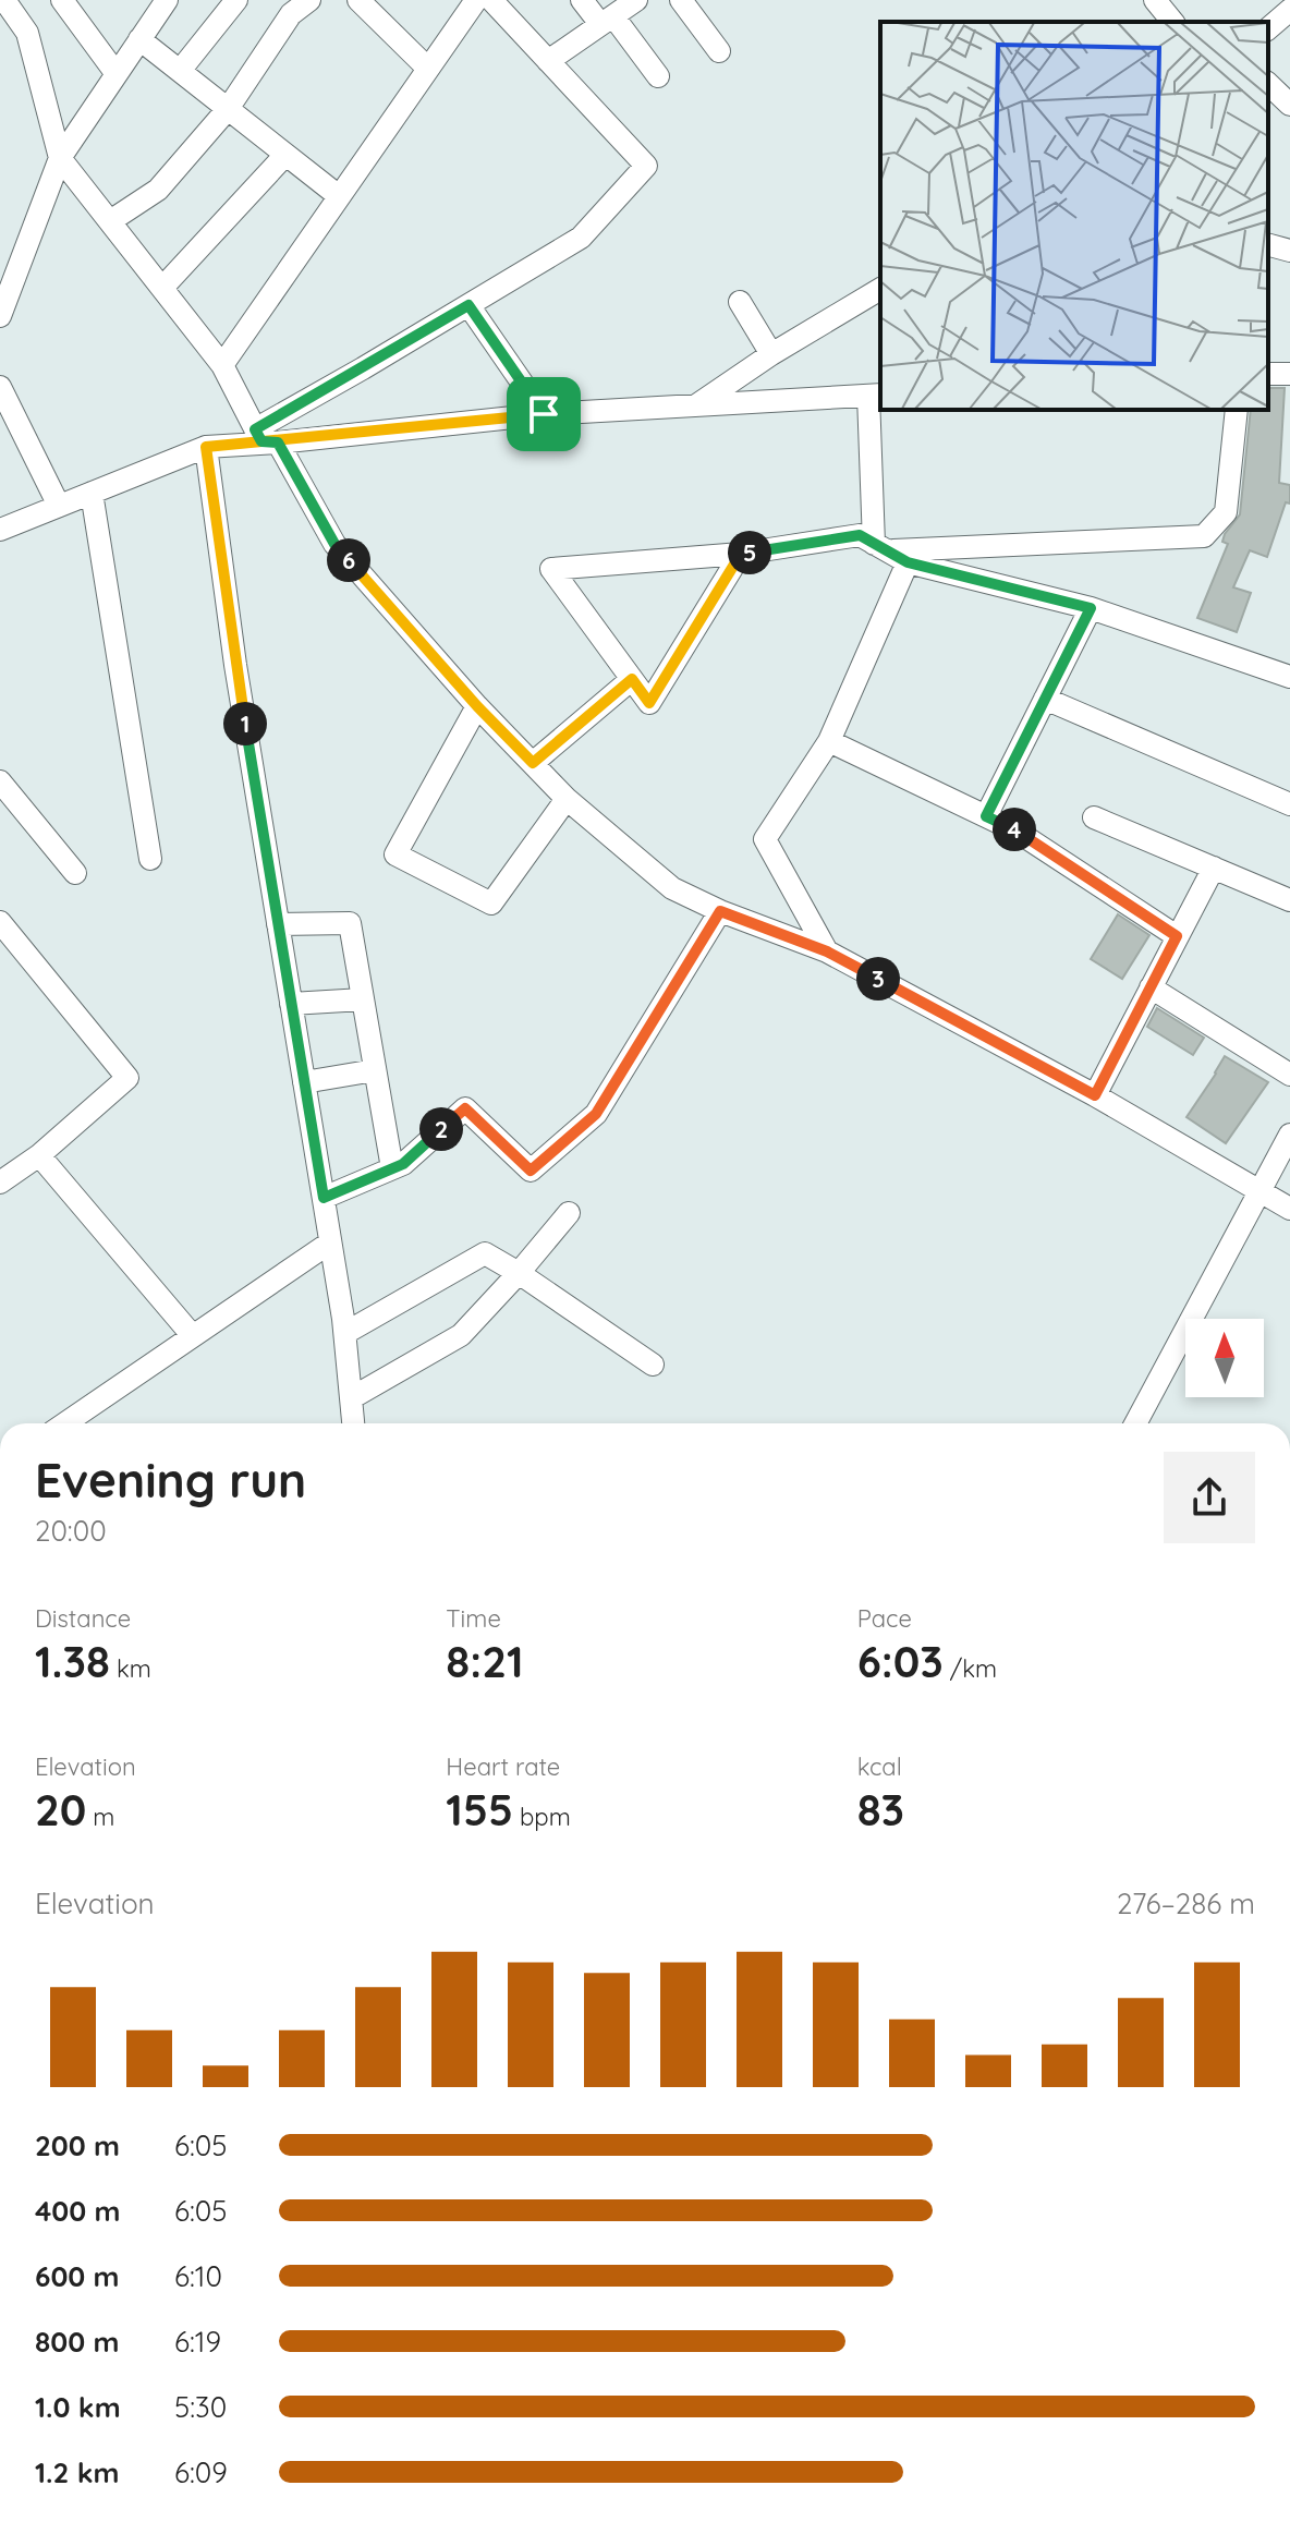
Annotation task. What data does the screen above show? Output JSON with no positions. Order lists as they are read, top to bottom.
{
  "north": "top",
  "page": {
    "pins": [
      "5",
      "6",
      "1",
      "4",
      "3",
      "2"
    ],
    "heading": ["Evening run", "20:00"],
    "stats": [
      ["Distance", "1.38 km"],
      ["Time", "8:21"],
      ["Pace", "6:03 /km"],
      ["Elevation", "20 m"],
      ["Heart rate", "155 bpm"],
      ["kcal", "83"]
    ],
    "chart": ["Elevation", "276–286 m"],
    "list": [
      {
        "name": "200 m",
        "note": "6:05"
      },
      {
        "name": "400 m",
        "note": "6:05"
      },
      {
        "name": "600 m",
        "note": "6:10"
      },
      {
        "name": "800 m",
        "note": "6:19"
      },
      {
        "name": "1.0 km",
        "note": "5:30"
      },
      {
        "name": "1.2 km",
        "note": "6:09"
      }
    ]
  }
}
